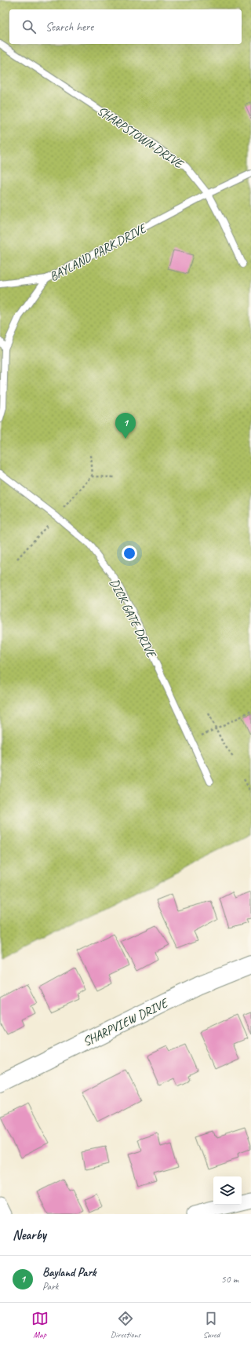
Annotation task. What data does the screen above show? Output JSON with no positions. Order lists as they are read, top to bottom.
{
  "streets": {
    "street": ["SHARPVIEW DRIVE"],
    "lane": ["SHARPSTOWN DRIVE", "BAYLAND PARK DRIVE", "DICK GATE DRIVE"]
  },
  "crossings": [
    ["SHARPSTOWN DRIVE", "BAYLAND PARK DRIVE"]
  ],
  "page": {
    "search": "Search here",
    "pins": "1",
    "heading": "Nearby",
    "list": [
      {
        "mark": "1",
        "name": "Bayland Park",
        "note": "Park",
        "value": "50 m"
      }
    ],
    "nav": ["Map", "Directions", "Saved"]
  }
}
